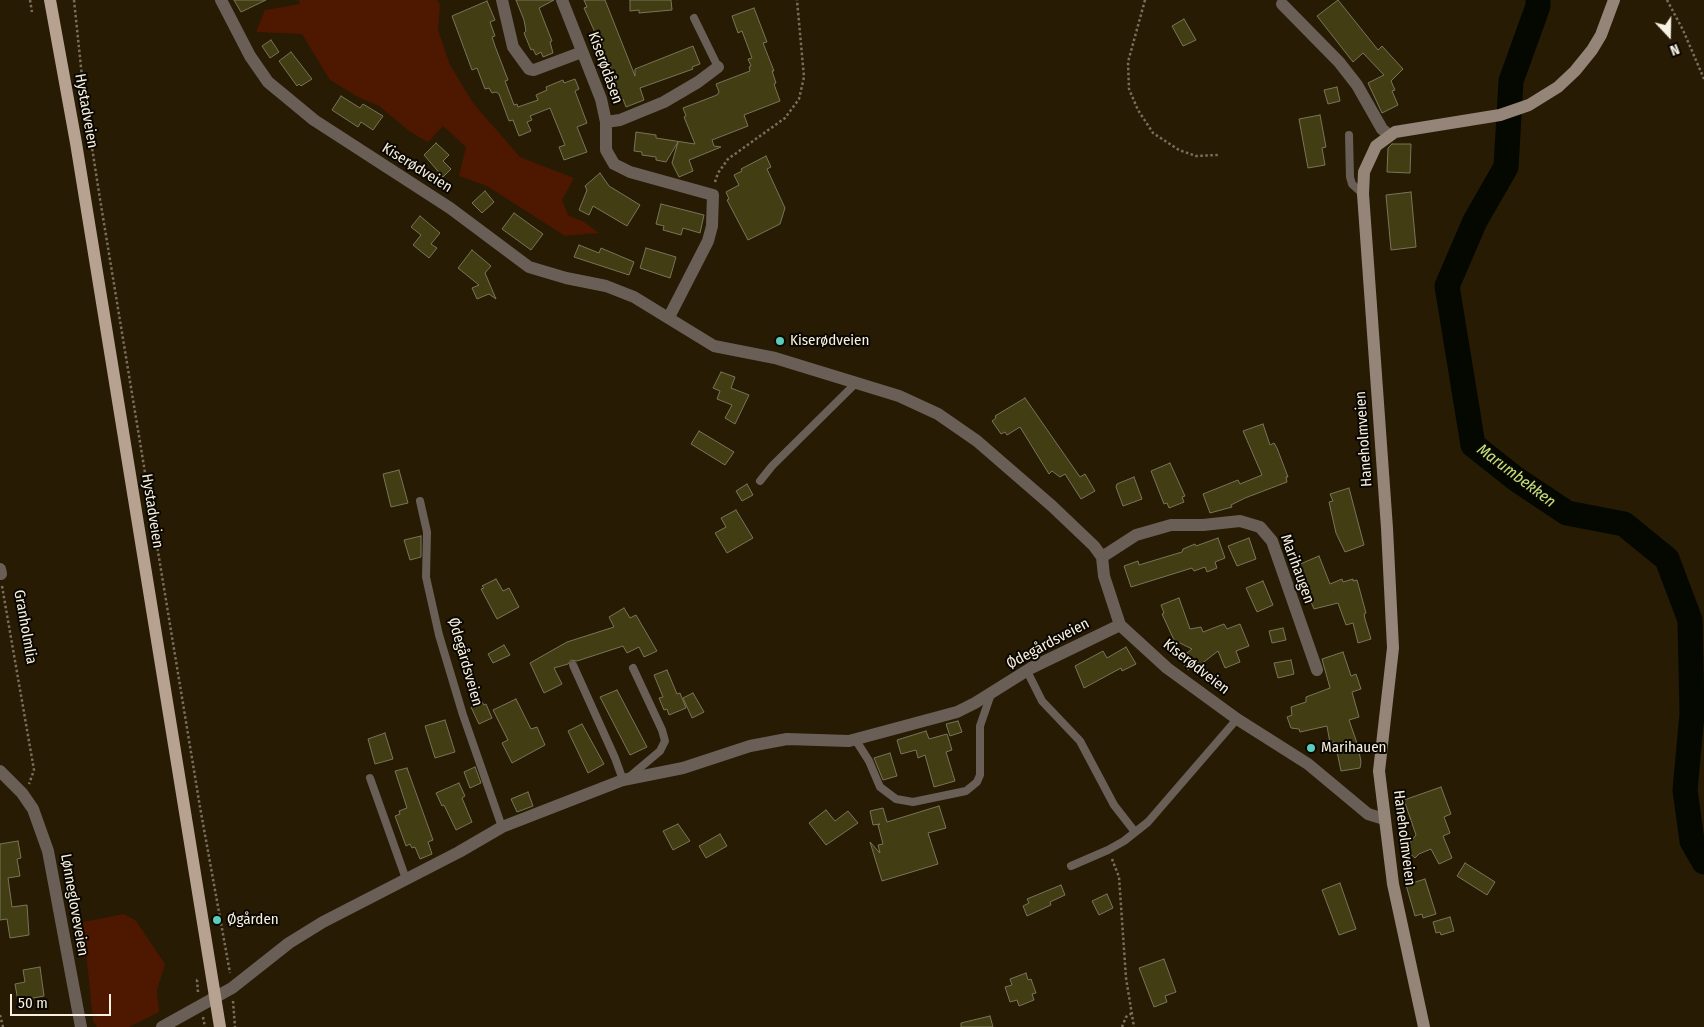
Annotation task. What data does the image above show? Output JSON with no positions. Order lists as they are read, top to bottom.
{
  "streets": {
    "main road": ["Hystadveien", "Haneholmveien"],
    "street": [
      "Kiserødåsen",
      "Kiserødveien",
      "Marihaugen",
      "Granholmlia",
      "Ødegårdsveien",
      "Lønnegloveveien"
    ]
  },
  "crossings": [
    ["Hystadveien", "Ødegårdsveien"],
    ["Kiserødveien", "Haneholmveien"],
    ["Kiserødveien", "Marihaugen"],
    ["Kiserødveien", "Ødegårdsveien"],
    ["Granholmlia", "Lønnegloveveien"]
  ],
  "water": ["Marumbekken"],
  "places": ["Kiserødveien", "Marihauen", "Øgården"],
  "scale_bar": "50 m",
  "north": "bottom"
}
